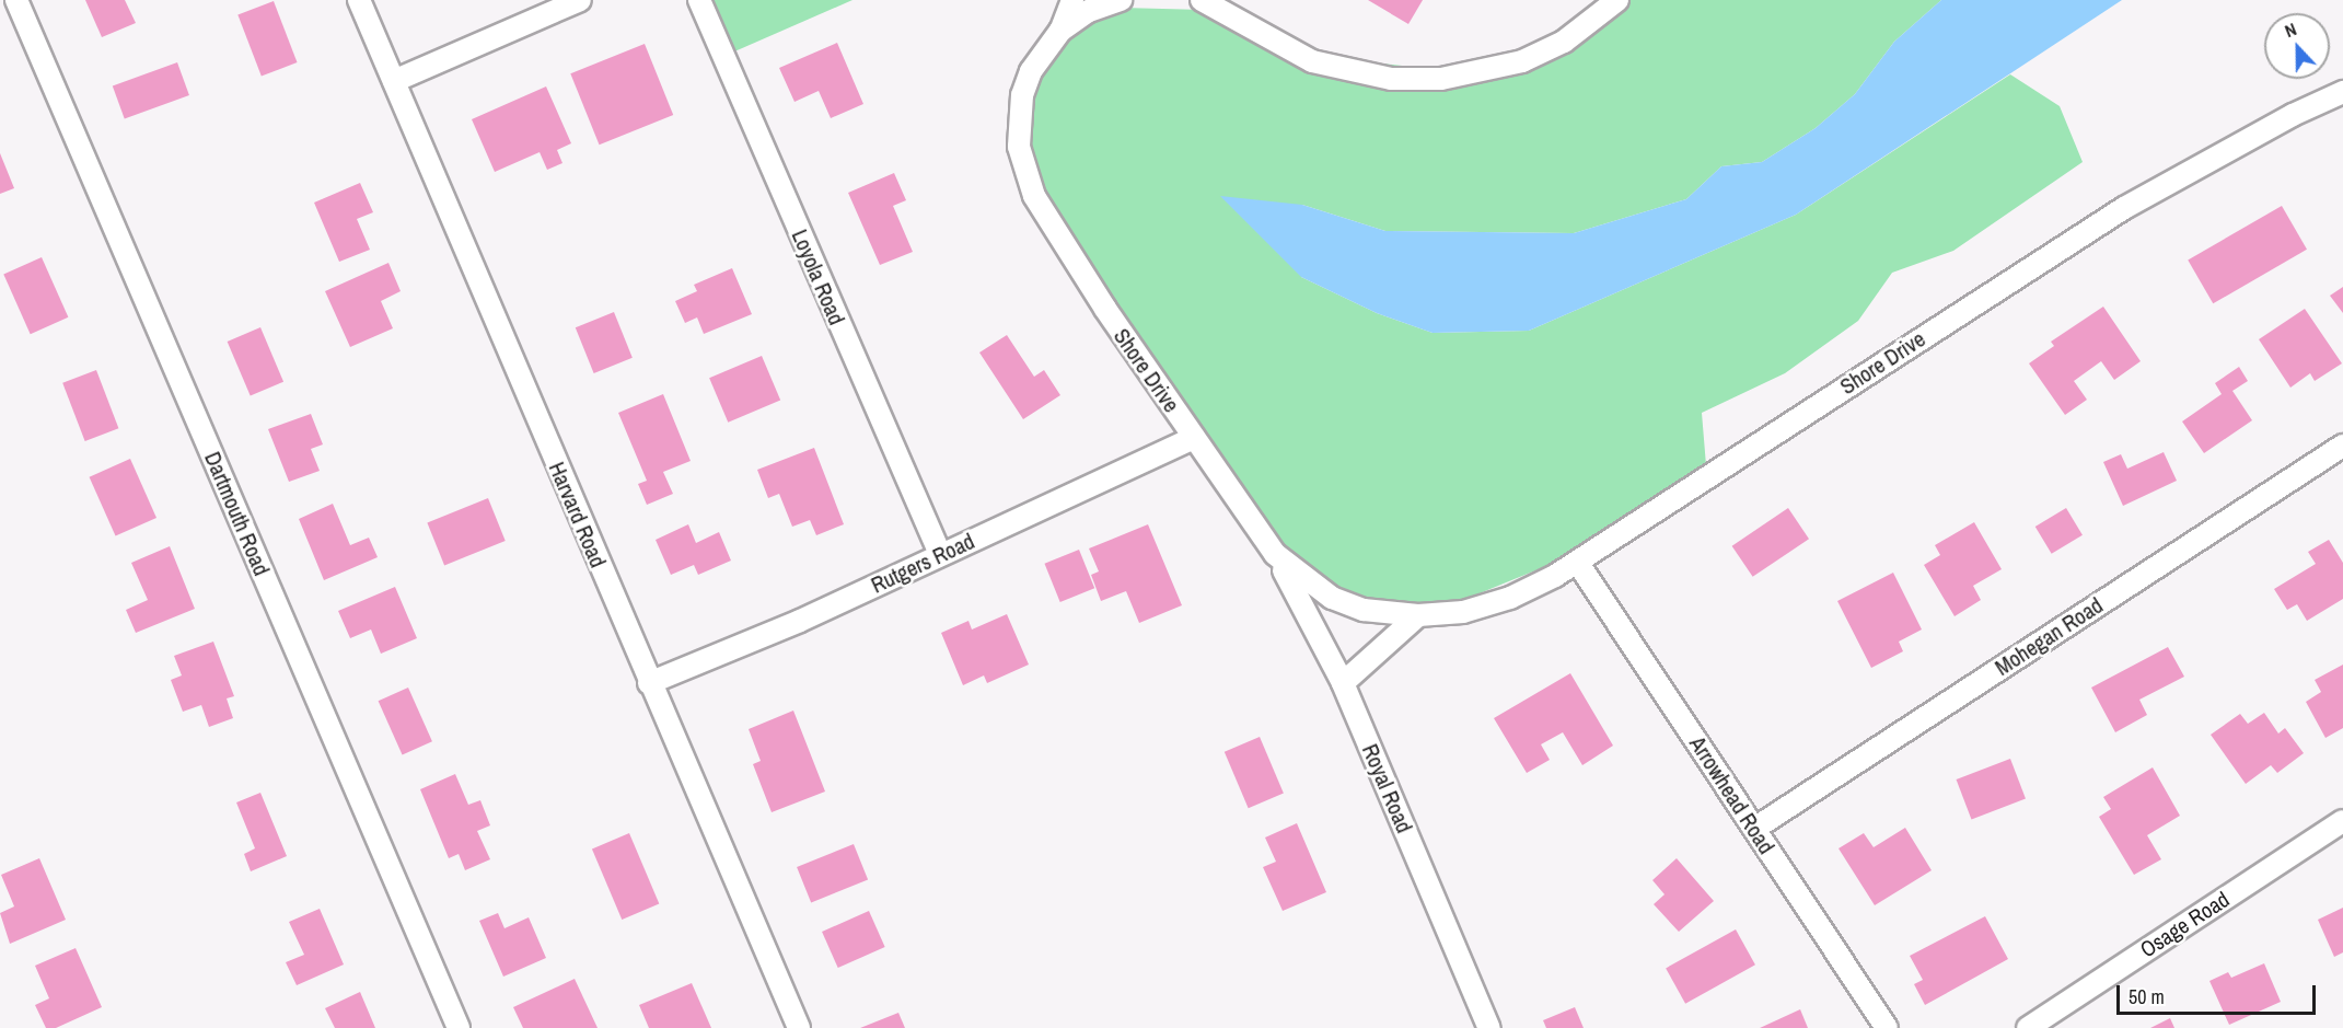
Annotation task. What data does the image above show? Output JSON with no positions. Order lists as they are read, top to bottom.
{
  "streets": {
    "street": [
      "Loyola Road",
      "Shore Drive",
      "Dartmouth Road",
      "Harvard Road",
      "Rutgers Road",
      "Mohegan Road",
      "Royal Road",
      "Arrowhead Road",
      "Osage Road"
    ]
  },
  "crossings": [
    ["Loyola Road", "Rutgers Road"],
    ["Shore Drive", "Rutgers Road"],
    ["Shore Drive", "Royal Road"],
    ["Shore Drive", "Arrowhead Road"],
    ["Harvard Road", "Rutgers Road"],
    ["Mohegan Road", "Arrowhead Road"]
  ],
  "scale_bar": "50 m",
  "north": "top"
}
